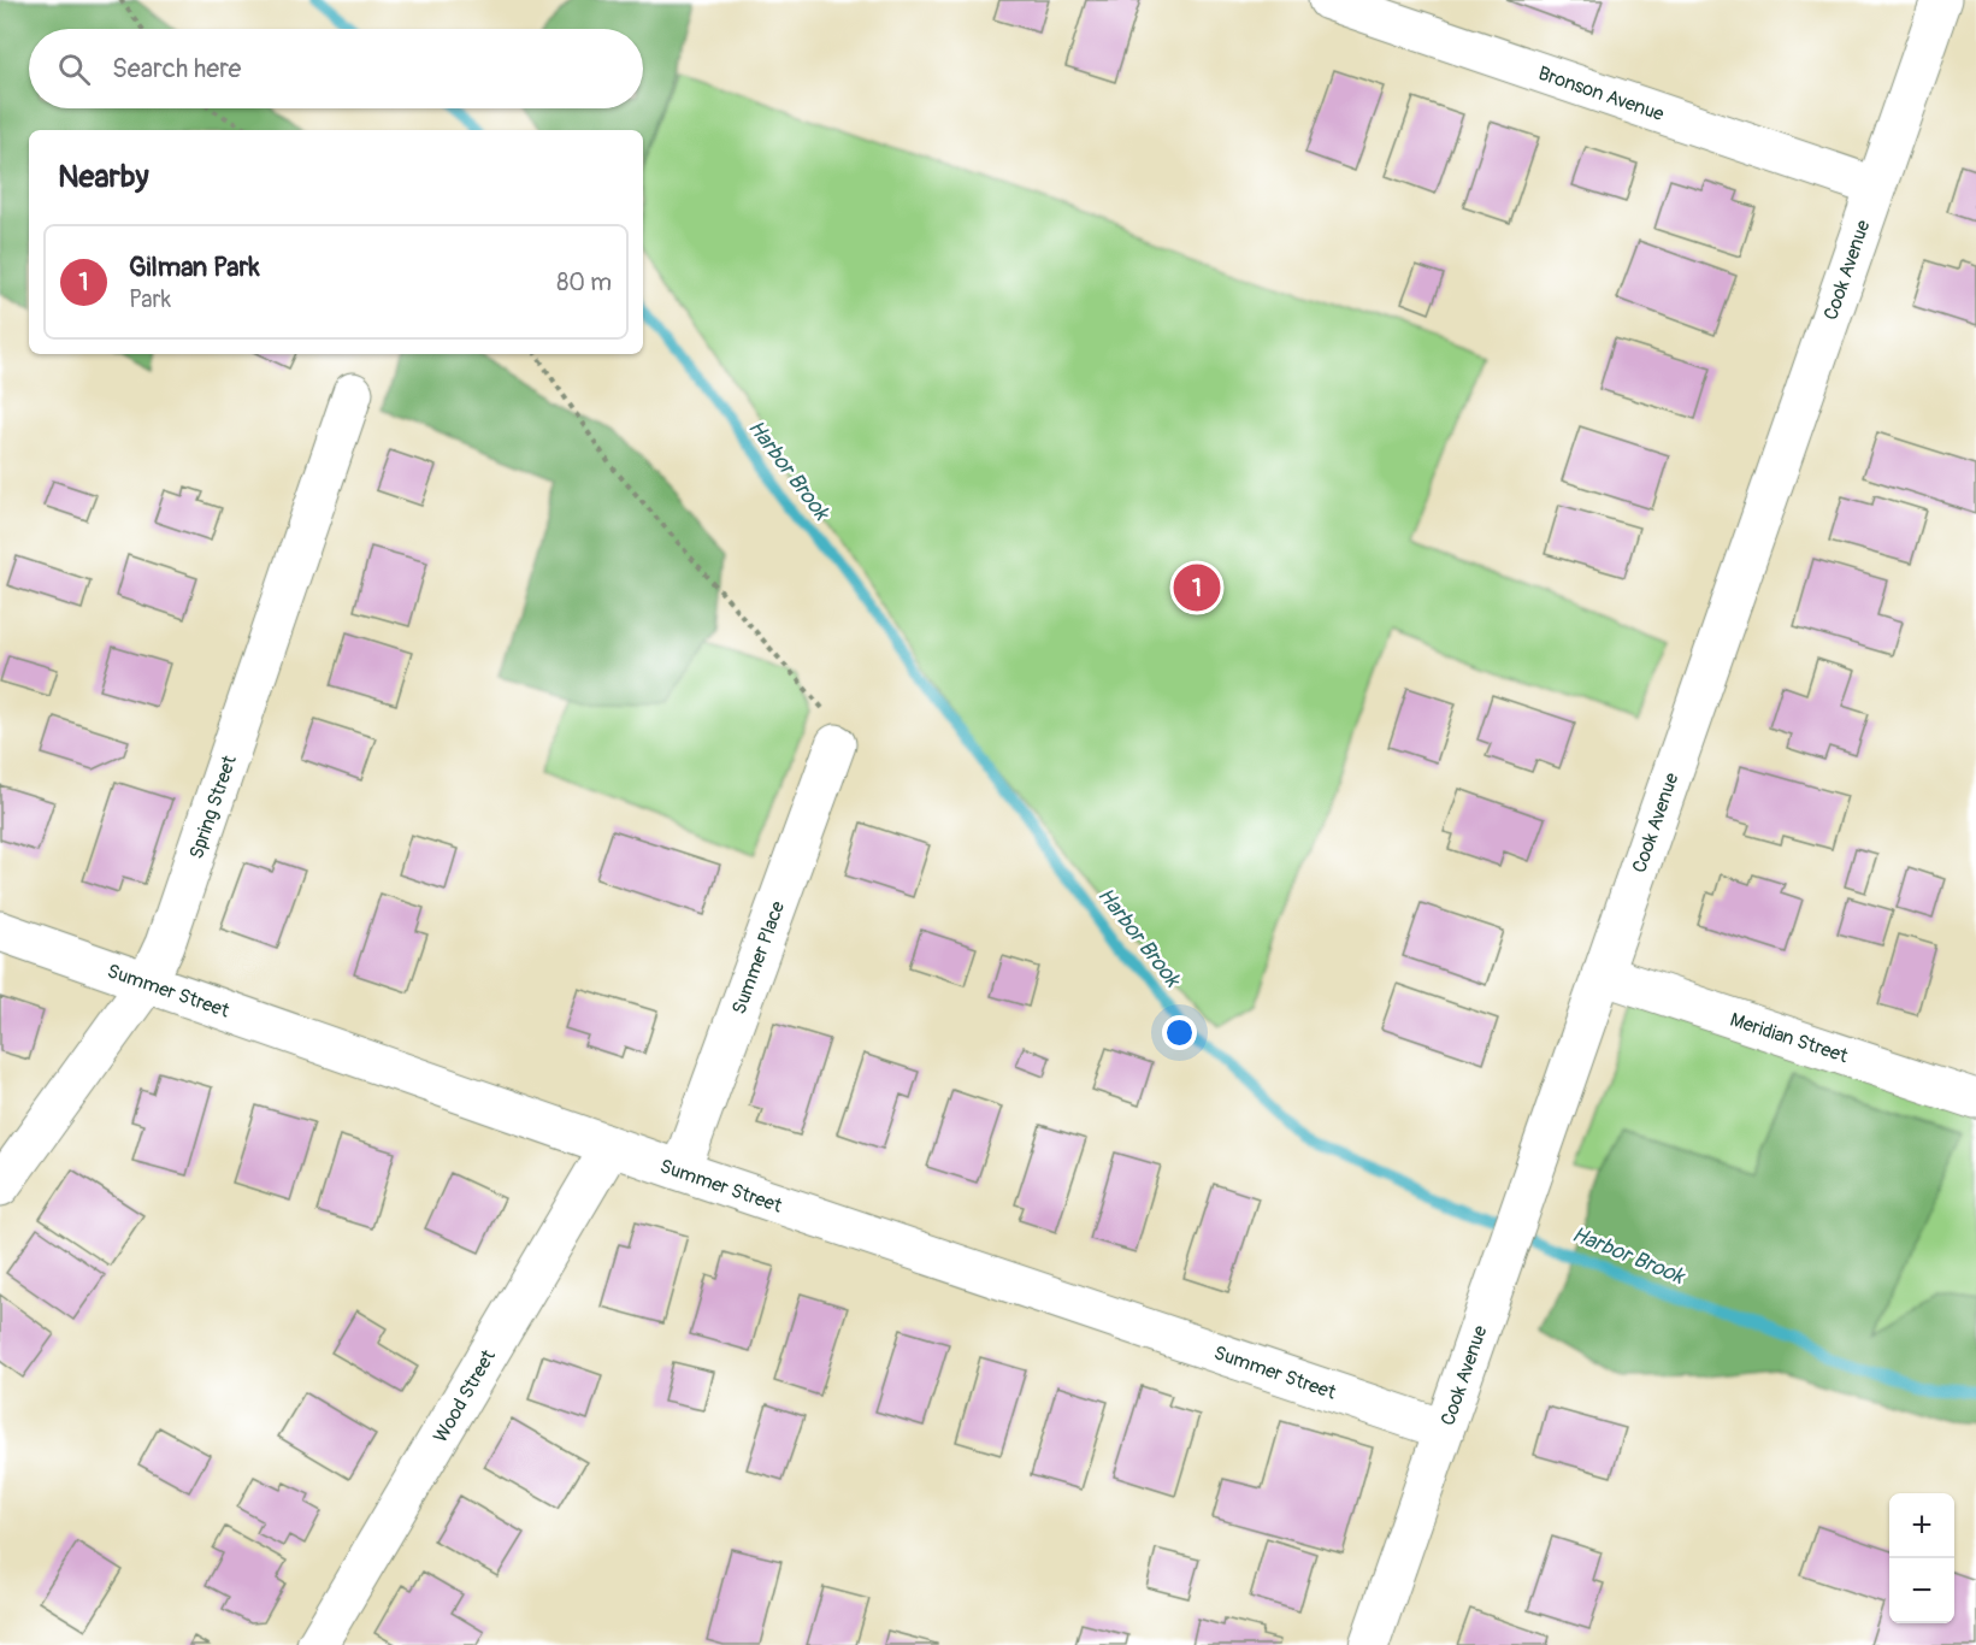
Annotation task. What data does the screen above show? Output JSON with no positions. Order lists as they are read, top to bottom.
{
  "streets": {
    "street": [
      "Bronson Avenue",
      "Cook Avenue",
      "Spring Street",
      "Summer Place",
      "Summer Street",
      "Meridian Street",
      "Wood Street"
    ]
  },
  "crossings": [
    ["Bronson Avenue", "Cook Avenue"],
    ["Cook Avenue", "Summer Street"],
    ["Cook Avenue", "Meridian Street"],
    ["Spring Street", "Summer Street"],
    ["Summer Place", "Summer Street"],
    ["Summer Street", "Wood Street"]
  ],
  "water": ["Harbor Brook"],
  "page": {
    "search": "Search here",
    "heading": "Nearby",
    "list": [
      {
        "mark": "1",
        "name": "Gilman Park",
        "note": "Park",
        "value": "80 m"
      }
    ],
    "pins": "1",
    "map_buttons": ["+", "−"]
  }
}
